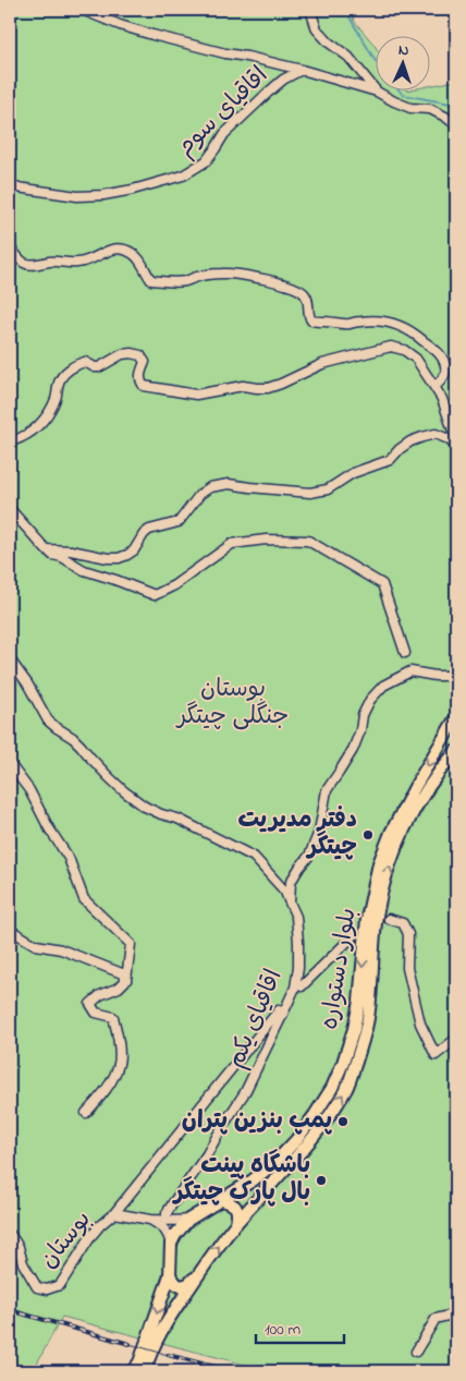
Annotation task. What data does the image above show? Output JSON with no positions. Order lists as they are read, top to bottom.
{
  "streets": {
    "main road": ["بلوار دستواره"],
    "street": ["اقاقیای سوم", "اقاقیای یکم", "بوستان"]
  },
  "parks": ["بوستان جنگلی چیتگر"],
  "places": ["دفتر مدیریت چیتگر", "پمپ بنزین پتران", "باشگاه پینت بال پارک چیتگر"],
  "scale_bar": "100 m",
  "north": "top"
}
